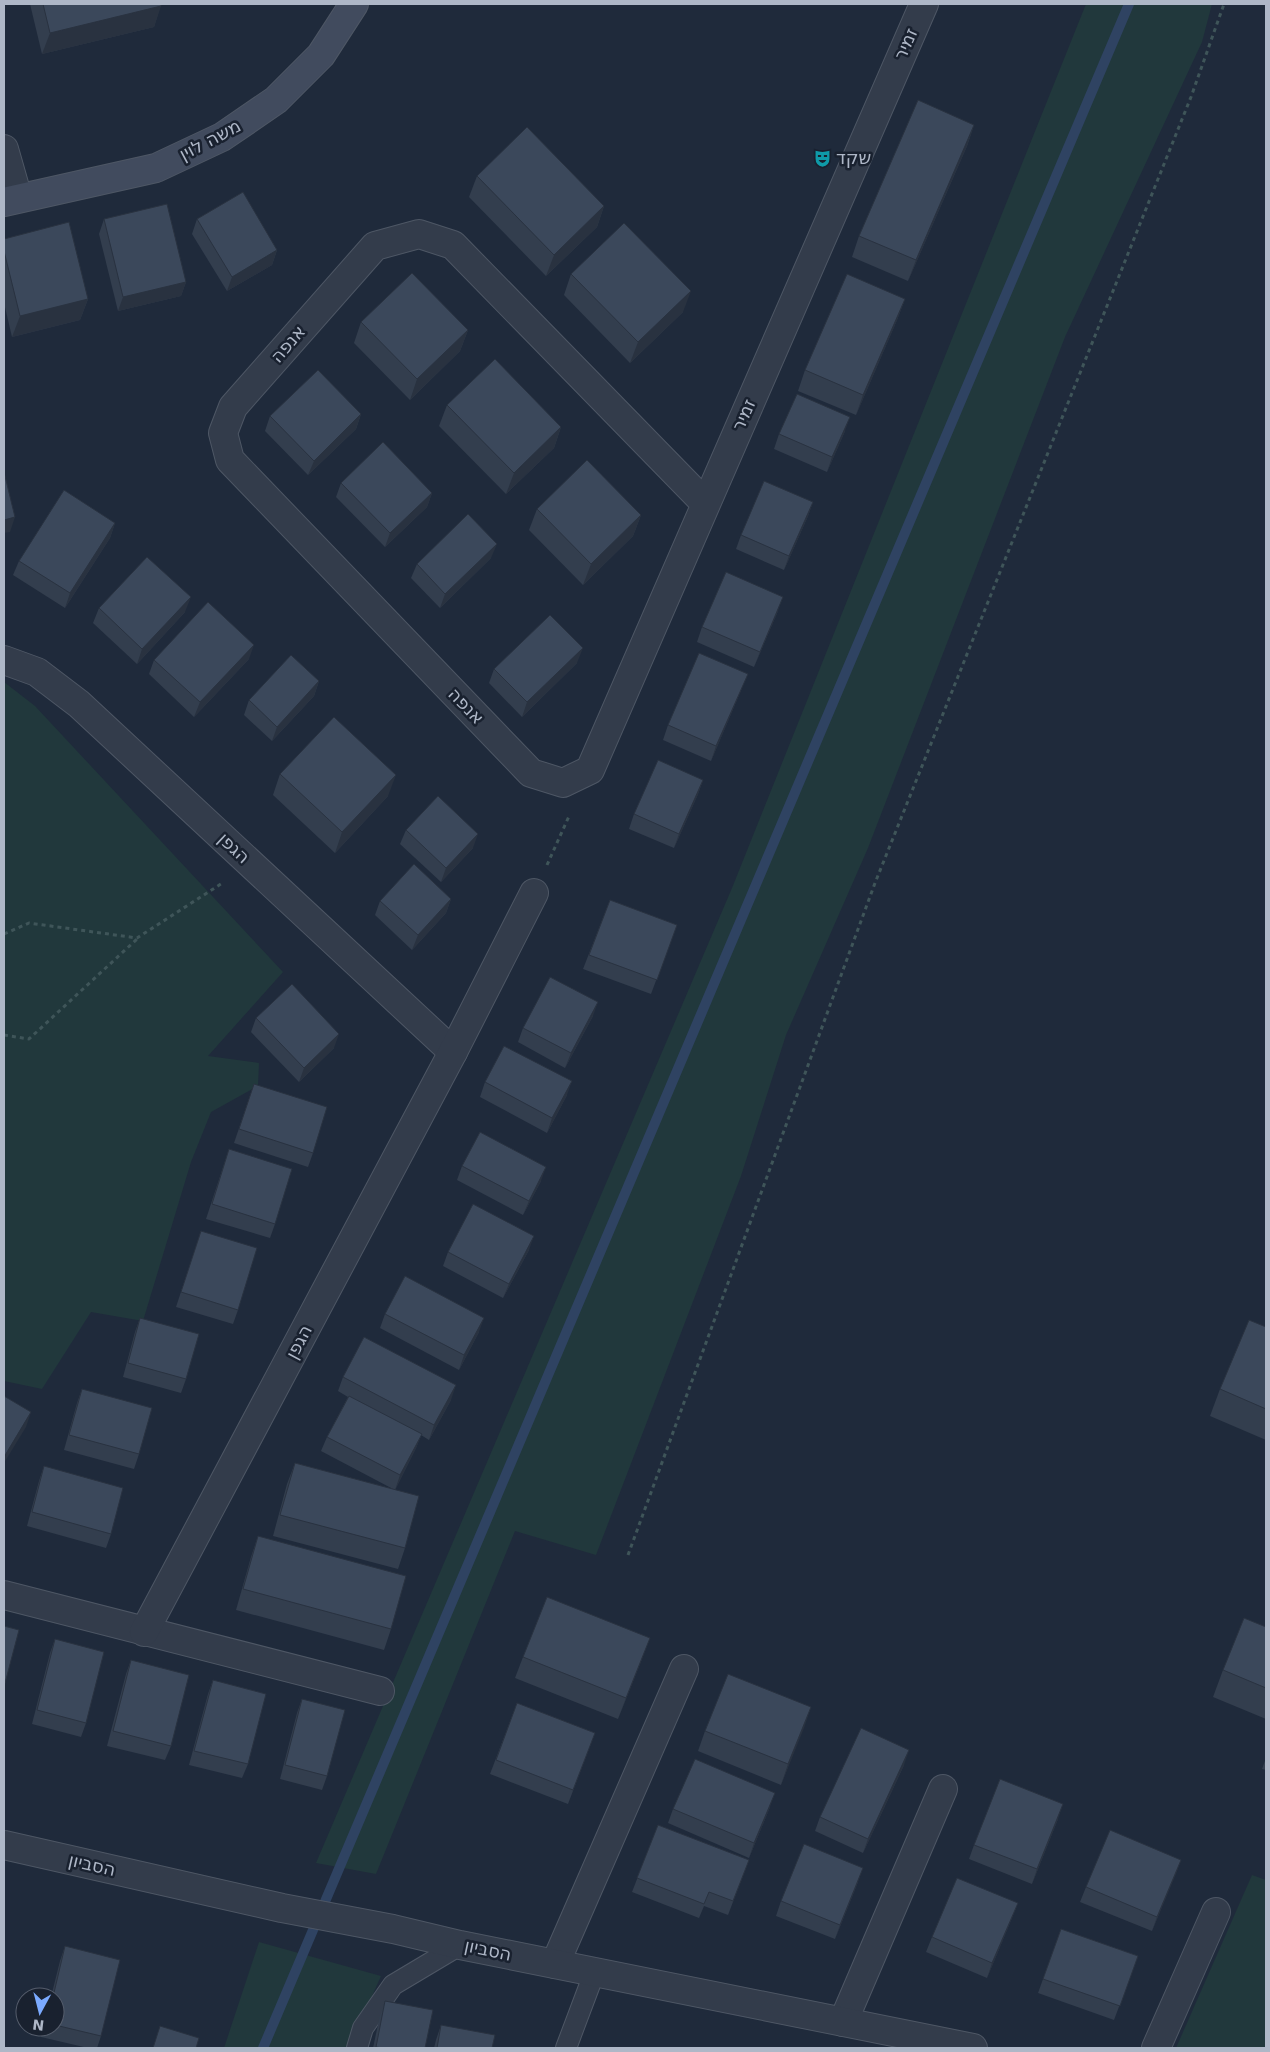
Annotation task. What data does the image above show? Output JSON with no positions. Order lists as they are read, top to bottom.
{
  "streets": {
    "main road": ["משה לוין"],
    "street": [
      "זמיר",
      "אנפה",
      "הגפן",
      "הסביון"
    ]
  },
  "crossings": [
    ["זמיר", "אנפה"]
  ],
  "places": {
    "theatre": ["שקד"]
  },
  "north": "bottom"
}
